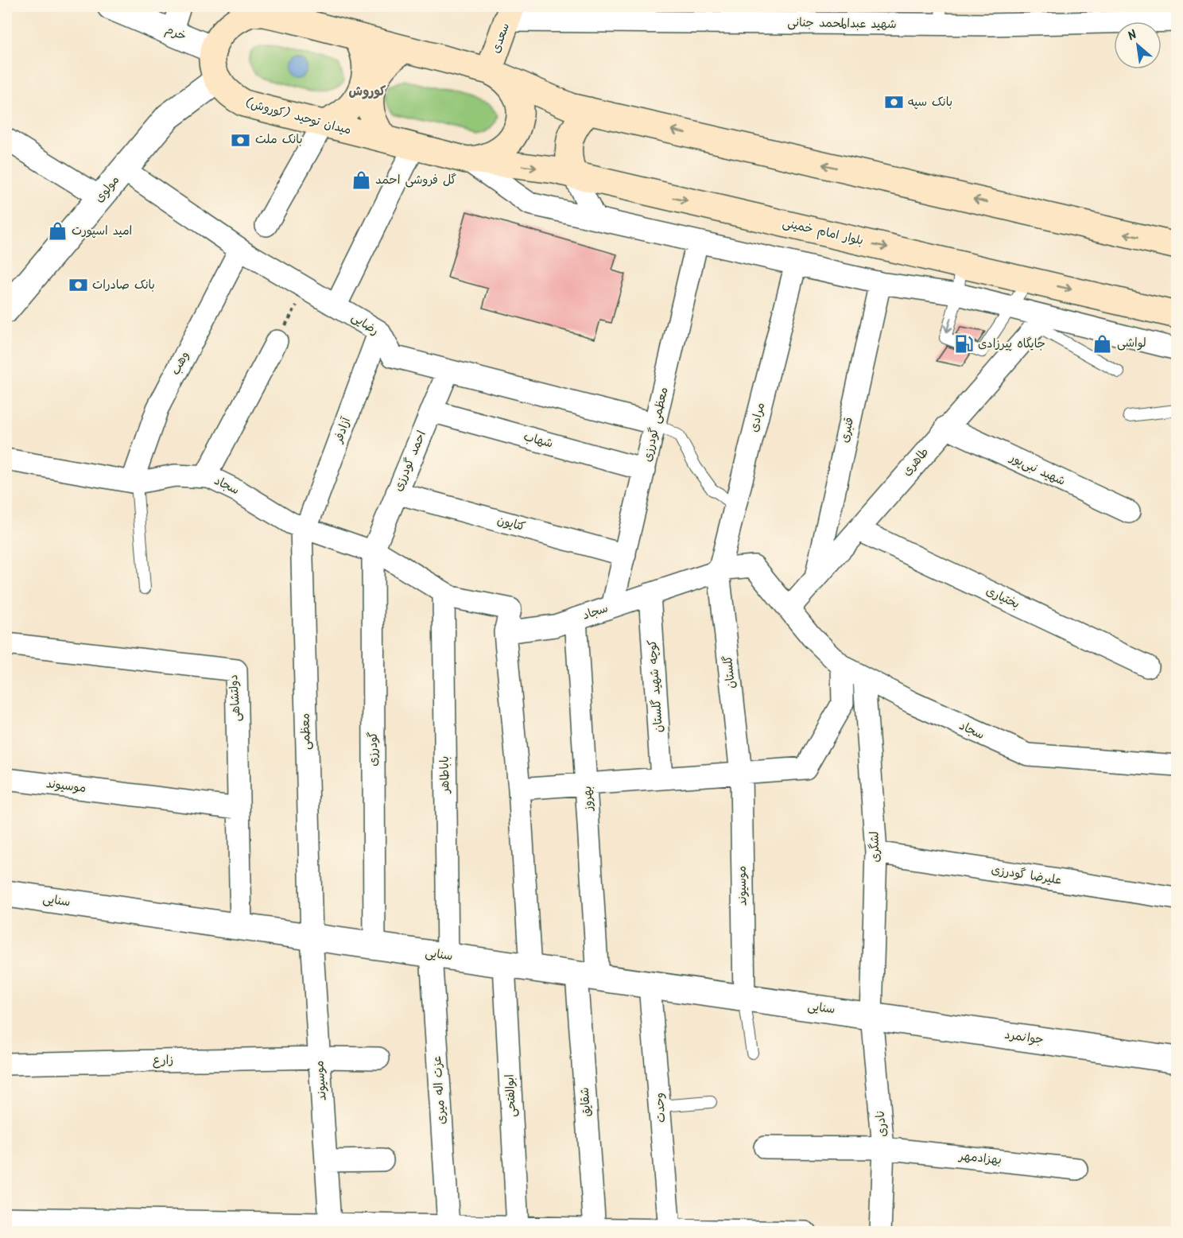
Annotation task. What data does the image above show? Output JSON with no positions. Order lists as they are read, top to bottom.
{
  "streets": {
    "main road": ["سعدی", "میدان توحید (کوروش)", "بلوار امام خمینی"],
    "street": [
      "شهید عبدالمحمد جنانی",
      "خرم",
      "مولوی",
      "رضایی",
      "وهب",
      "مرادی",
      "معظمی گودرزی",
      "آزادفر",
      "قنبری",
      "شهاب",
      "احمد گودرزی",
      "طاهری",
      "شهید نبی‌پور",
      "سجاد",
      "کتایون",
      "بختیاری",
      "گلستان",
      "کوچه شهید گلستان",
      "دولتشاهی",
      "معظمی",
      "گودرزی",
      "باباطاهر",
      "موسیوند",
      "بهروز",
      "لشگری",
      "علیرضا گودرزی",
      "سنایی",
      "جوانمرد",
      "زارع",
      "عزت اله میری",
      "ابوالفتحی",
      "شقایق",
      "وحدت",
      "نادری",
      "بهزادمهر"
    ]
  },
  "crossings": [
    ["شهید عبدالمحمد جنانی", "سعدی"],
    ["خرم", "میدان توحید (کوروش)"],
    ["خرم", "مولوی"],
    ["سعدی", "میدان توحید (کوروش)"],
    ["سعدی", "بلوار امام خمینی"],
    ["میدان توحید (کوروش)", "مولوی"],
    ["میدان توحید (کوروش)", "بلوار امام خمینی"],
    ["مولوی", "رضایی"],
    ["رضایی", "وهب"],
    ["رضایی", "معظمی گودرزی"],
    ["رضایی", "آزادفر"],
    ["رضایی", "احمد گودرزی"],
    ["وهب", "سجاد"],
    ["مرادی", "سجاد"],
    ["مرادی", "گلستان"],
    ["معظمی گودرزی", "شهاب"],
    ["معظمی گودرزی", "سجاد"],
    ["معظمی گودرزی", "کتایون"],
    ["آزادفر", "سجاد"],
    ["آزادفر", "معظمی"],
    ["قنبری", "طاهری"],
    ["شهاب", "احمد گودرزی"],
    ["احمد گودرزی", "سجاد"],
    ["احمد گودرزی", "کتایون"],
    ["احمد گودرزی", "گودرزی"],
    ["طاهری", "شهید نبی‌پور"],
    ["طاهری", "سجاد"],
    ["طاهری", "بختیاری"],
    ["سجاد", "گلستان"],
    ["سجاد", "کوچه شهید گلستان"],
    ["سجاد", "معظمی"],
    ["سجاد", "گودرزی"],
    ["سجاد", "باباطاهر"],
    ["سجاد", "بهروز"],
    ["سجاد", "لشگری"],
    ["گلستان", "موسیوند"],
    ["دولتشاهی", "موسیوند"],
    ["دولتشاهی", "سنایی"],
    ["معظمی", "موسیوند"],
    ["معظمی", "سنایی"],
    ["گودرزی", "سنایی"],
    ["باباطاهر", "سنایی"],
    ["باباطاهر", "عزت اله میری"],
    ["موسیوند", "سنایی"],
    ["موسیوند", "زارع"],
    ["بهروز", "سنایی"],
    ["بهروز", "شقایق"],
    ["لشگری", "علیرضا گودرزی"],
    ["لشگری", "سنایی"],
    ["لشگری", "جوانمرد"],
    ["لشگری", "نادری"],
    ["سنایی", "جوانمرد"],
    ["سنایی", "عزت اله میری"],
    ["سنایی", "ابوالفتحی"],
    ["سنایی", "شقایق"],
    ["سنایی", "وحدت"],
    ["سنایی", "نادری"],
    ["جوانمرد", "نادری"],
    ["نادری", "بهزادمهر"]
  ],
  "districts": ["کوروش"],
  "places": {
    "bank": ["بانک سپه", "بانک ملت", "بانک صادرات"],
    "shop": ["گل فروشی احمد", "امید اسپورت", "لواشی"],
    "fuel station": ["جایگاه پیرزادی"]
  },
  "north": "top left"
}
